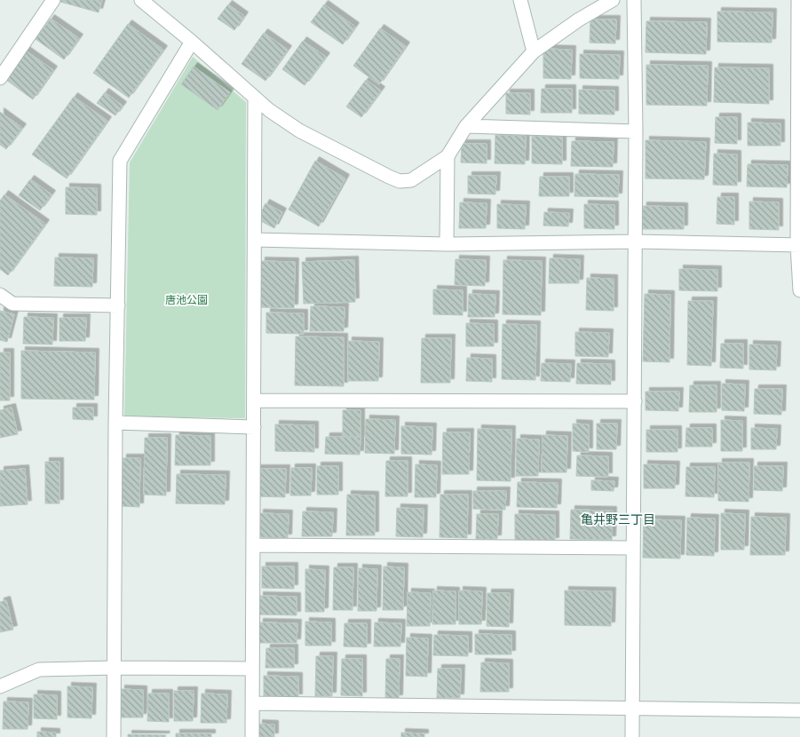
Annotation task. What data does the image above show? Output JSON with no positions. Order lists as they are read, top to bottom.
{
  "districts": ["亀井野三丁目"],
  "parks": ["唐池公園"]
}
